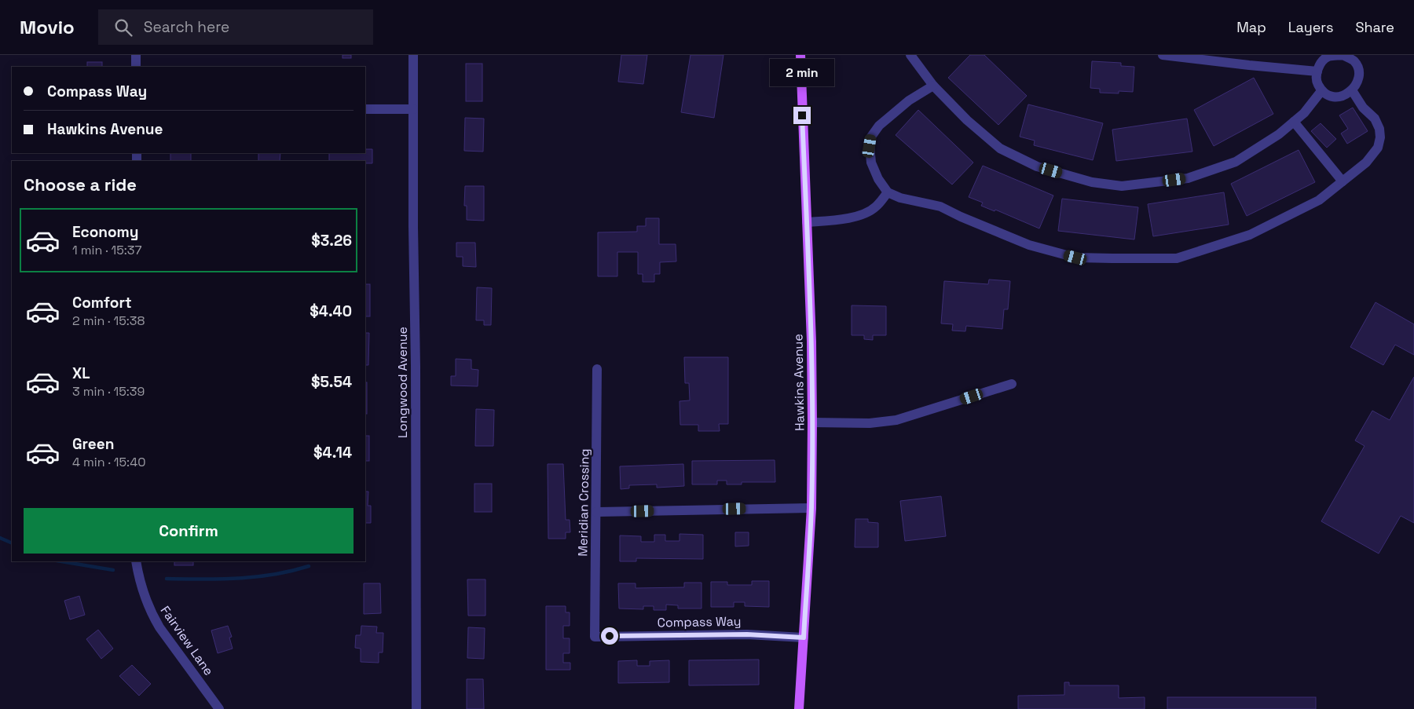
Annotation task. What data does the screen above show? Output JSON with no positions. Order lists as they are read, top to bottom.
{
  "streets": {
    "main road": ["Hawkins Avenue"],
    "street": [
      "Longwood Avenue",
      "Meridian Crossing",
      "Compass Way",
      "Fairview Lane"
    ]
  },
  "crossings": [
    ["Hawkins Avenue", "Compass Way"],
    ["Meridian Crossing", "Compass Way"]
  ],
  "page": {
    "header": "Movio",
    "search": "Search here",
    "nav": ["Map", "Layers", "Share"],
    "bubble": "2 min",
    "banner": ["Compass Way", "Hawkins Avenue"],
    "heading": "Choose a ride",
    "list": [
      {
        "name": "Economy",
        "note": "1 min · 15:37",
        "value": "$3.26"
      },
      {
        "name": "Comfort",
        "note": "2 min · 15:38",
        "value": "$4.40"
      },
      {
        "name": "XL",
        "note": "3 min · 15:39",
        "value": "$5.54"
      },
      {
        "name": "Green",
        "note": "4 min · 15:40",
        "value": "$4.14"
      }
    ],
    "buttons": "Confirm"
  }
}
